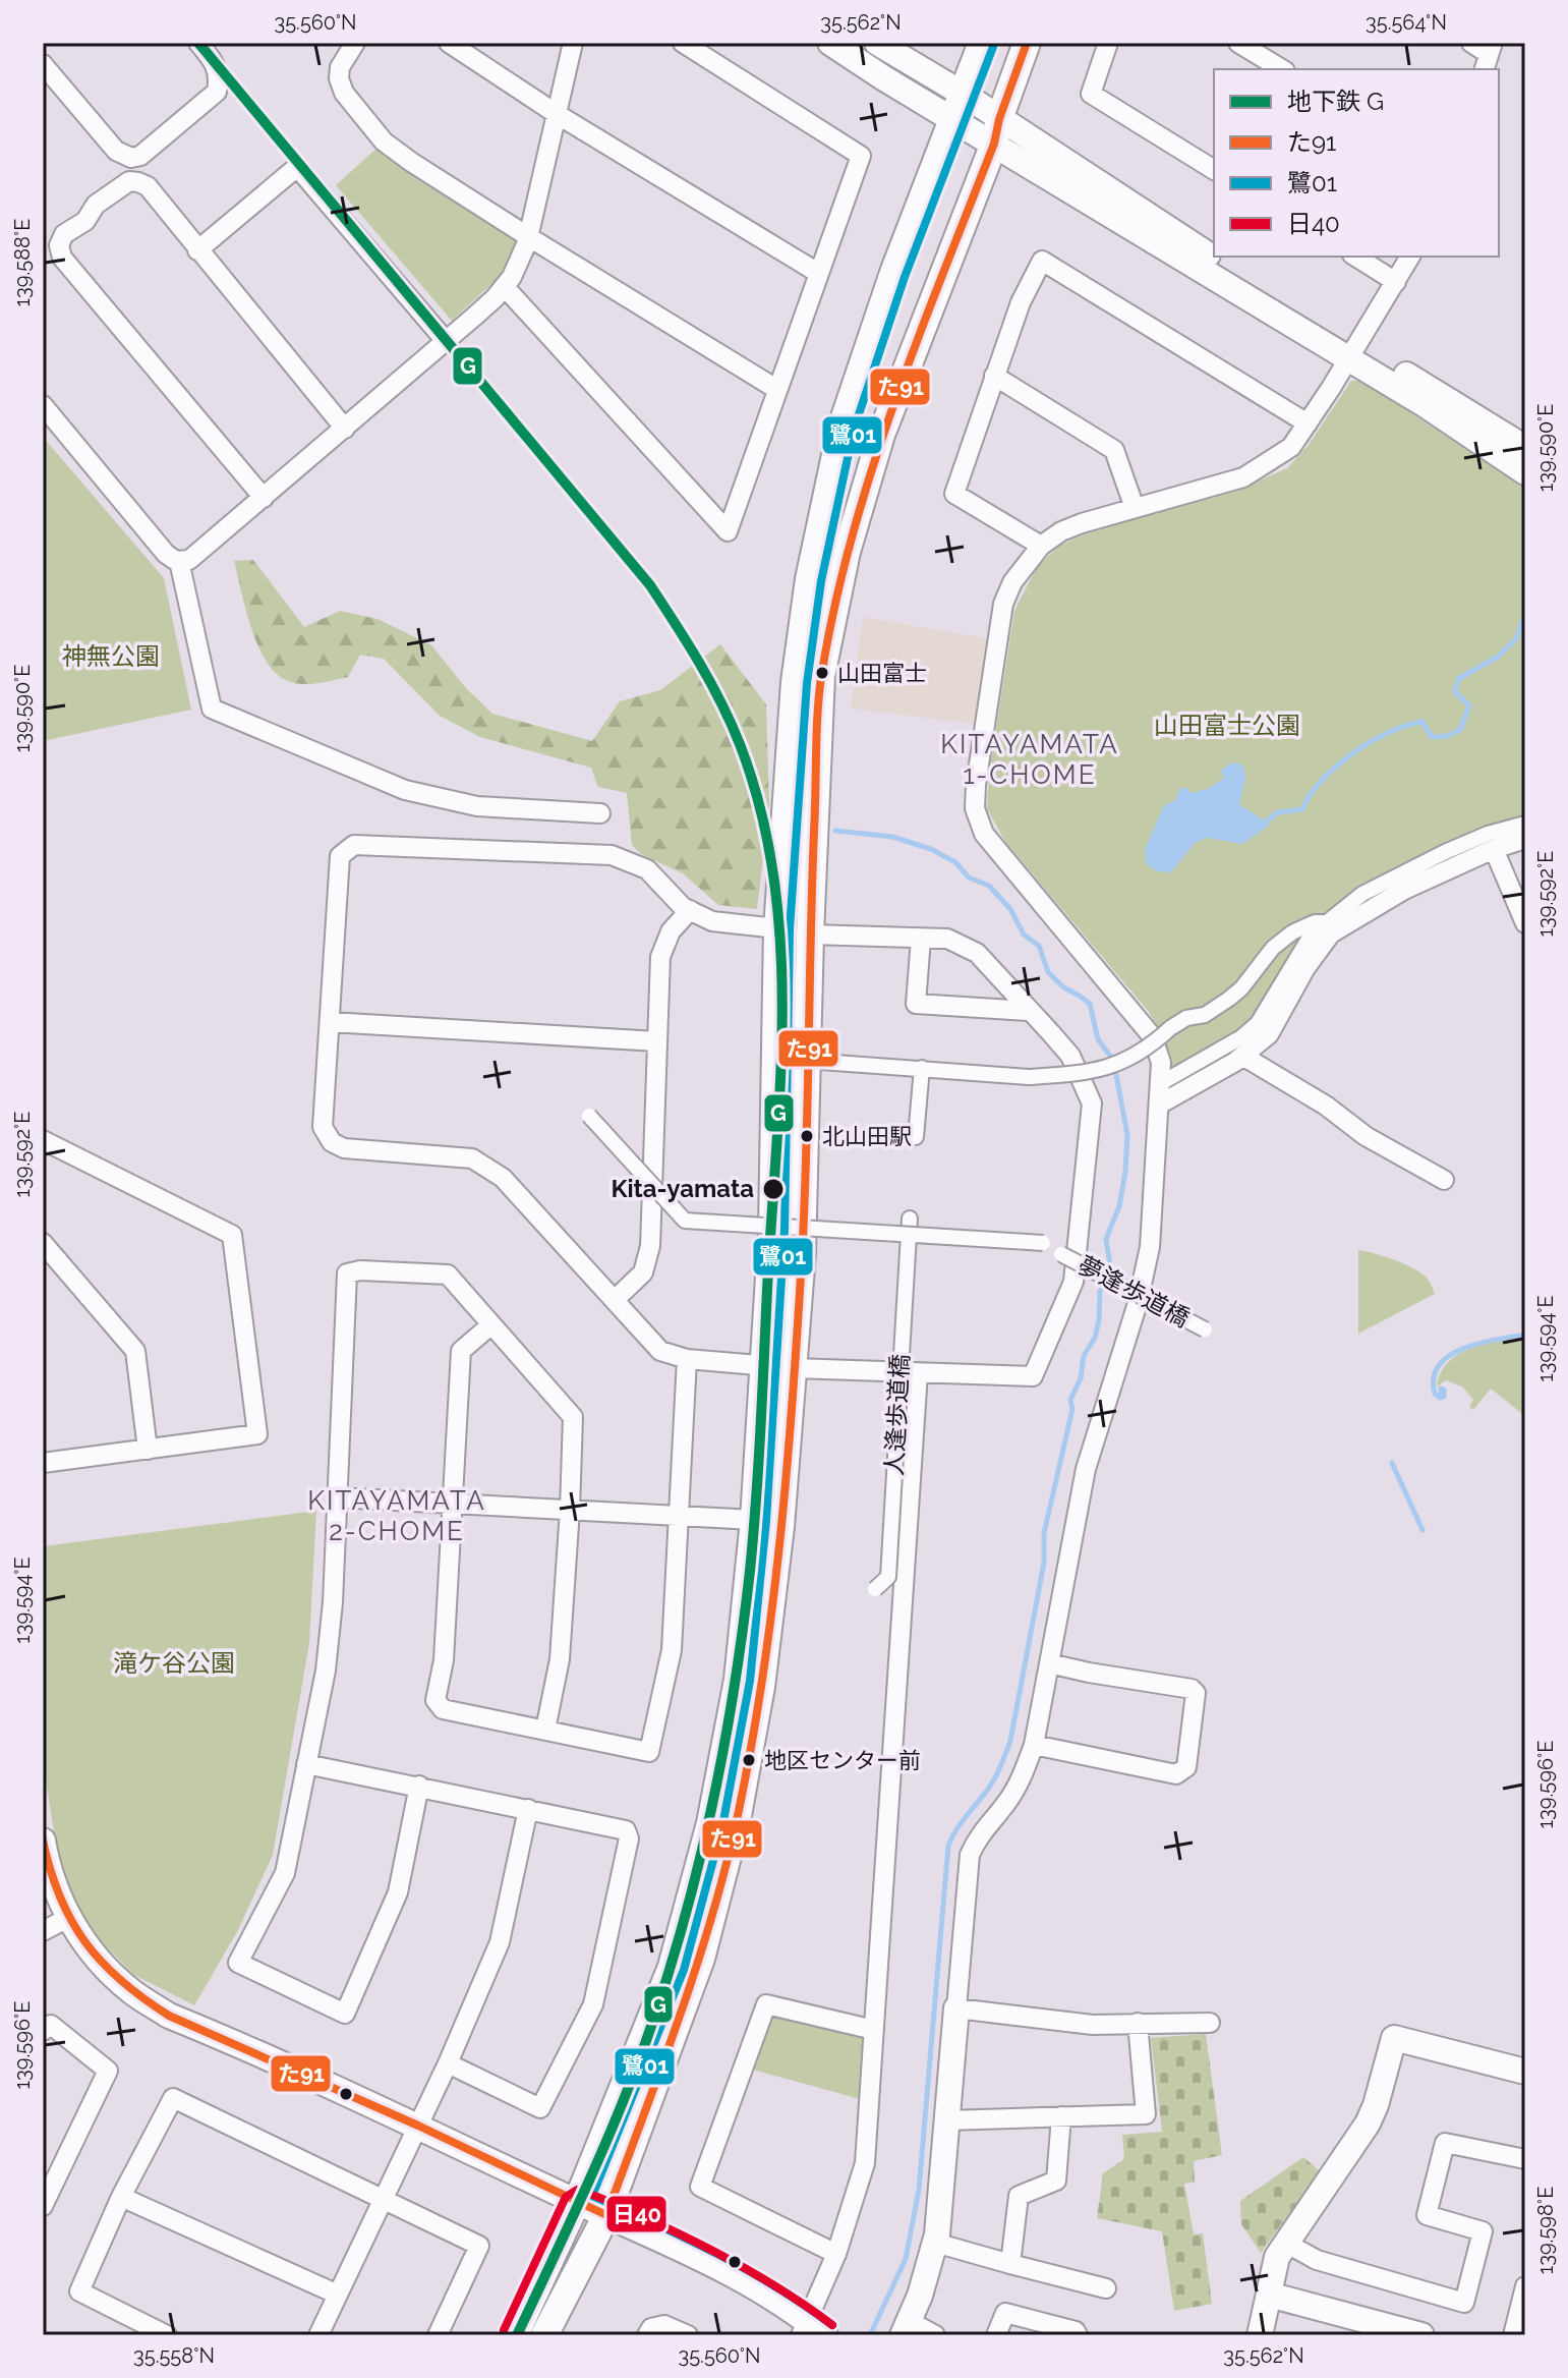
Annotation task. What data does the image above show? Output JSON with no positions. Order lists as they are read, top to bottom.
{
  "streets": {
    "street": ["夢逢歩道橋", "人逢歩道橋"]
  },
  "crossings": [
    ["夢逢歩道橋", "人逢歩道橋"]
  ],
  "districts": ["KITAYAMATA 1-CHOME", "KITAYAMATA 2-CHOME"],
  "parks": ["神無公園", "山田富士公園", "滝ケ谷公園"],
  "places": [
    "山田富士",
    "北山田駅",
    "Kita-yamata",
    "地区センター前"
  ],
  "lines": [
    "metro line G",
    "transit line た91",
    "transit line 鷺01",
    "transit line 日40"
  ],
  "legend": [
    "地下鉄 G",
    "た91",
    "鷺01",
    "日40"
  ],
  "coordinates": [
    "35.560°N",
    "35.562°N",
    "35.564°N",
    "139.588°E",
    "139.590°E",
    "139.592°E",
    "139.594°E",
    "139.596°E",
    "139.598°E",
    "35.558°N"
  ]
}
